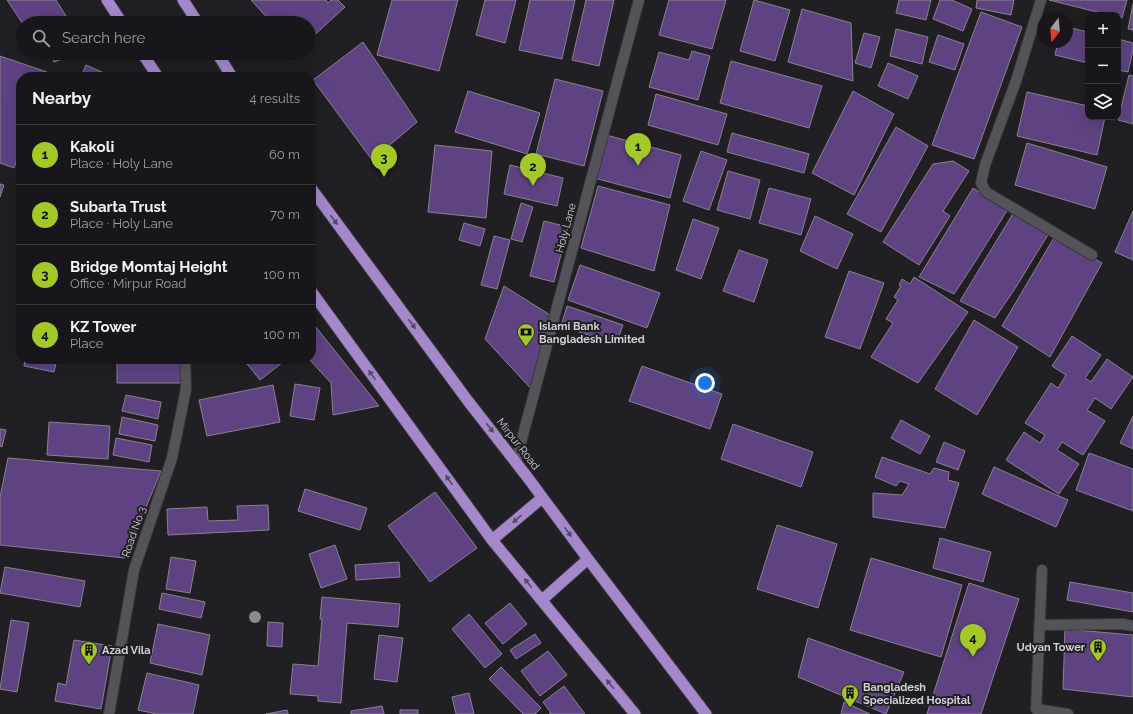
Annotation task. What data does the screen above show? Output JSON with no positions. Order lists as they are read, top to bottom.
{
  "streets": {
    "highway": ["Mirpur Road"],
    "street": ["Holy Lane", "Road No 3"]
  },
  "crossings": [
    ["Holy Lane", "Mirpur Road"]
  ],
  "places": {
    "bank": ["Islami Bank Bangladesh Limited"],
    "building": ["Udyan Tower", "Azad Vila", "Bangladesh Specialized Hospital"]
  },
  "north": "bottom",
  "page": {
    "map_buttons": ["+", "−"],
    "search": "Search here",
    "heading": ["Nearby", "4 results"],
    "list": [
      {
        "mark": "1",
        "name": "Kakoli",
        "note": "Place · Holy Lane",
        "value": "60 m"
      },
      {
        "mark": "2",
        "name": "Subarta Trust",
        "note": "Place · Holy Lane",
        "value": "70 m"
      },
      {
        "mark": "3",
        "name": "Bridge Momtaj Height",
        "note": "Office · Mirpur Road",
        "value": "100 m"
      },
      {
        "mark": "4",
        "name": "KZ Tower",
        "note": "Place",
        "value": "100 m"
      }
    ],
    "pins": [
      "1",
      "3",
      "2",
      "4"
    ]
  }
}
